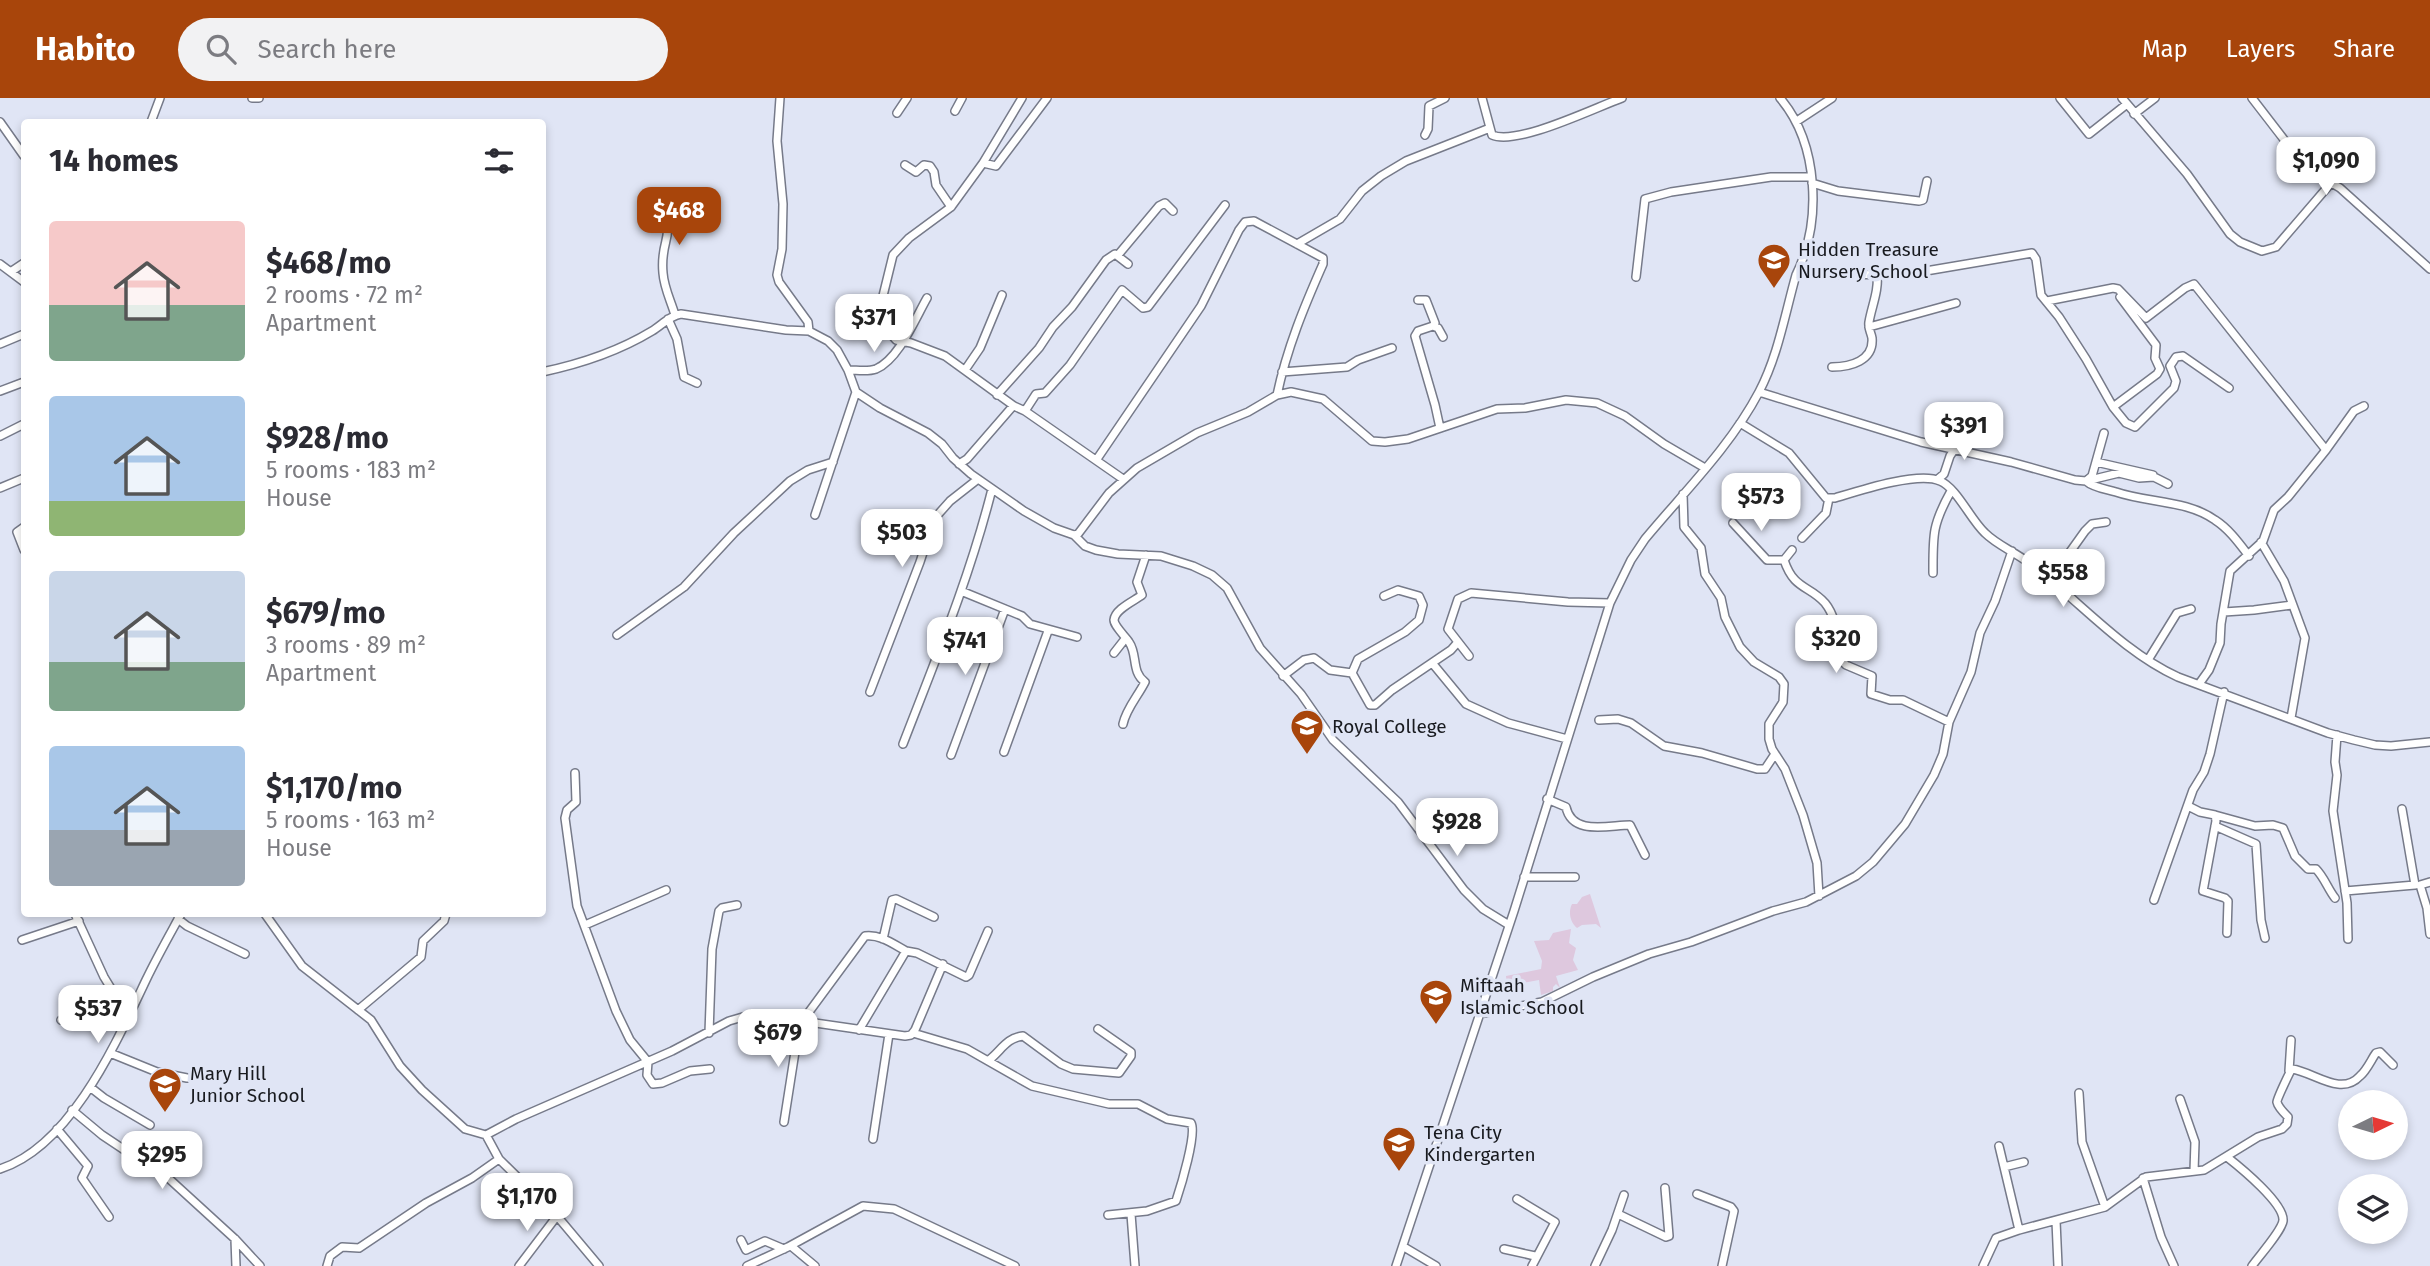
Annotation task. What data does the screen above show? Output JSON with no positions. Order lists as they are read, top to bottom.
{
  "places": {
    "school or university": [
      "Hidden Treasure Nursery School",
      "Royal College",
      "Miftaah Islamic School",
      "Mary Hill Junior School",
      "Tena City Kindergarten"
    ]
  },
  "north": "right",
  "page": {
    "header": "Habito",
    "search": "Search here",
    "nav": ["Map", "Layers", "Share"],
    "heading": "14 homes",
    "price": [
      "$1,090",
      "$468",
      "$371",
      "$391",
      "$573",
      "$503",
      "$558",
      "$320",
      "$741",
      "$928",
      "$537",
      "$679",
      "$295",
      "$1,170"
    ],
    "list": [
      {
        "name": "$468/mo",
        "note": "2 rooms · 72 m² · Apartment"
      },
      {
        "name": "$928/mo",
        "note": "5 rooms · 183 m² · House"
      },
      {
        "name": "$679/mo",
        "note": "3 rooms · 89 m² · Apartment"
      },
      {
        "name": "$1,170/mo",
        "note": "5 rooms · 163 m² · House"
      }
    ]
  }
}
